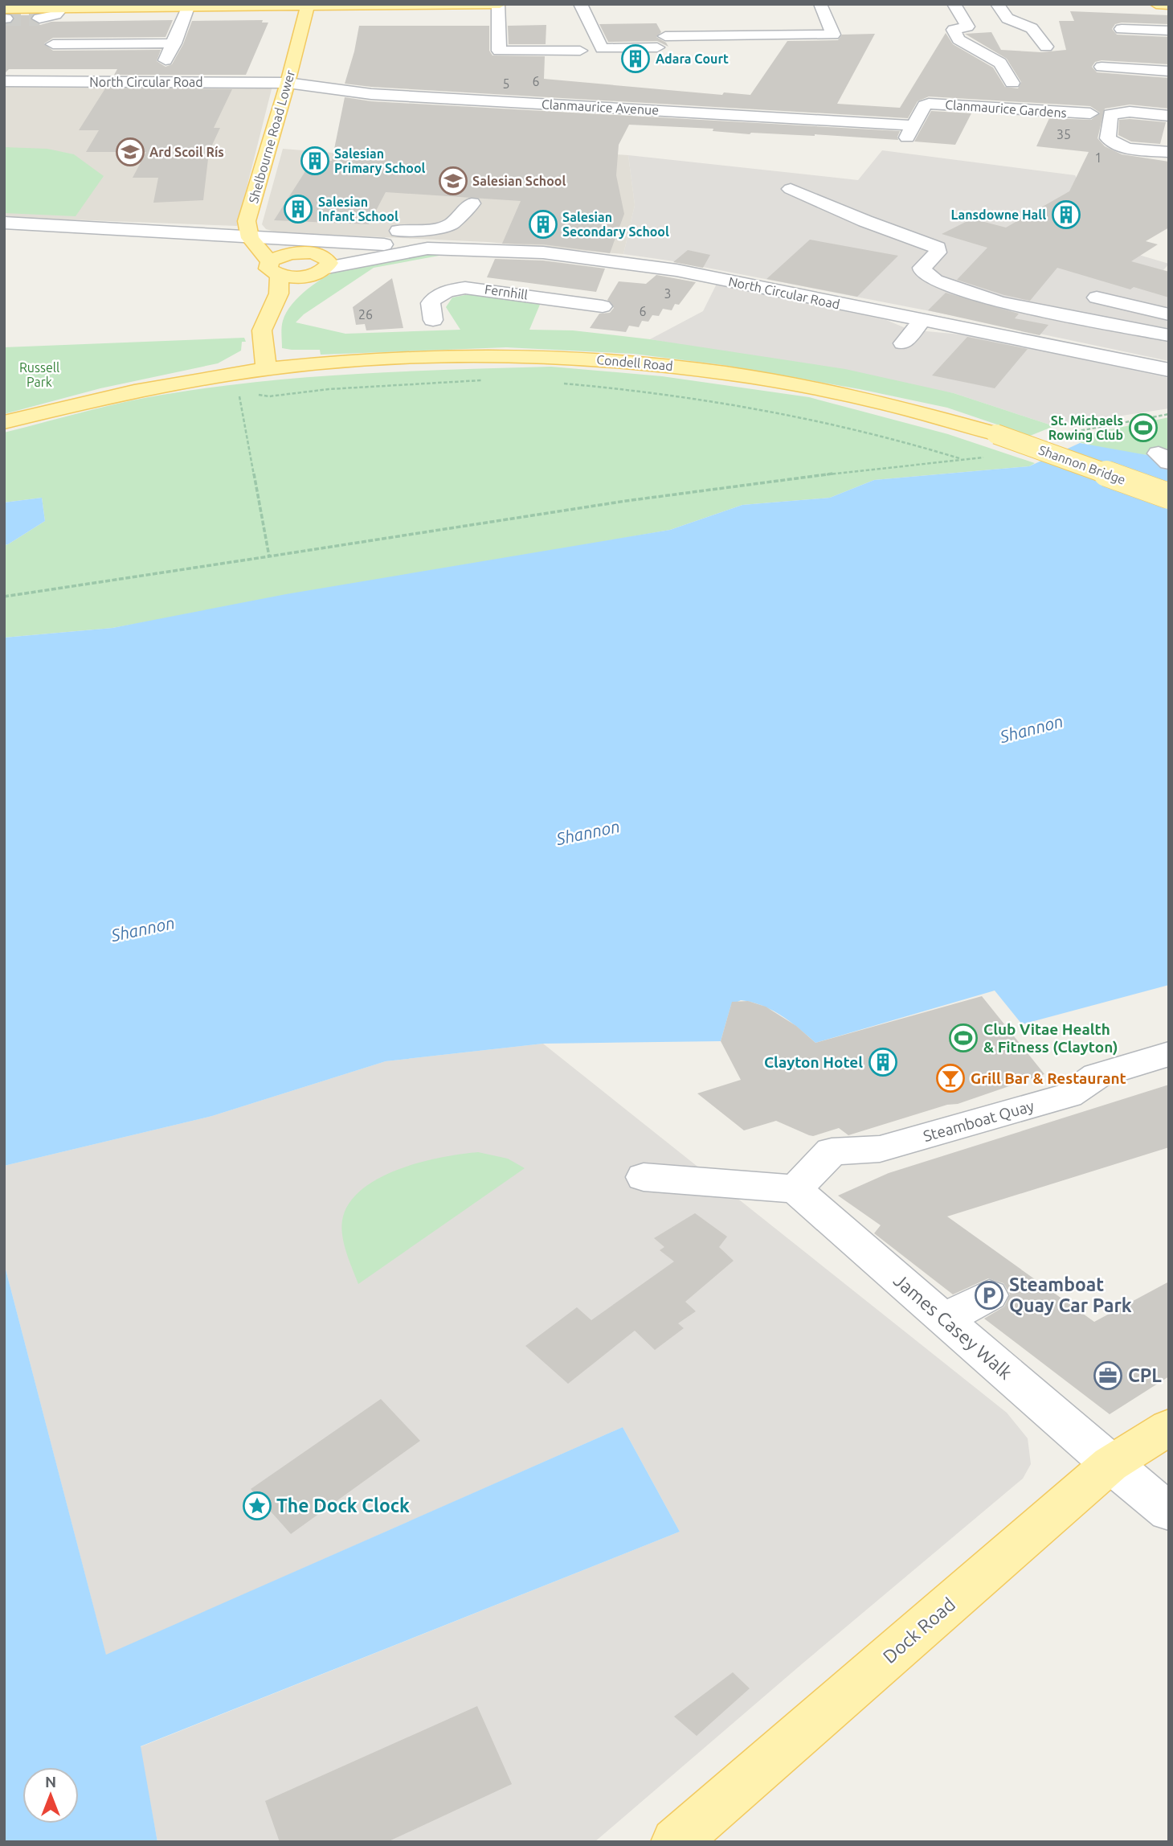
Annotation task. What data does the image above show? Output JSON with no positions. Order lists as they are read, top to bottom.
{
  "streets": {
    "main road": [
      "Shelbourne Road Lower",
      "Condell Road",
      "Shannon Bridge",
      "Dock Road"
    ],
    "street": [
      "North Circular Road",
      "Clanmaurice Avenue",
      "Clanmaurice Gardens",
      "Fernhill",
      "Steamboat Quay",
      "James Casey Walk"
    ]
  },
  "crossings": [
    ["North Circular Road", "Clanmaurice Avenue"],
    ["North Circular Road", "Shelbourne Road Lower"],
    ["North Circular Road", "Fernhill"],
    ["Clanmaurice Avenue", "Clanmaurice Gardens"],
    ["Clanmaurice Avenue", "Shelbourne Road Lower"],
    ["Condell Road", "Shannon Bridge"],
    ["Steamboat Quay", "James Casey Walk"],
    ["James Casey Walk", "Dock Road"]
  ],
  "water": ["Shannon"],
  "parks": ["Russell Park"],
  "places": {
    "building": [
      "Adara Court",
      "Salesian Primary School",
      "Salesian Infant School",
      "Lansdowne Hall",
      "Salesian Secondary School",
      "Clayton Hotel"
    ],
    "school or university": ["Ard Scoil Rís", "Salesian School"],
    "sports": ["St. Michaels Rowing Club", "Club Vitae Health & Fitness (Clayton)"],
    "bar": ["Grill Bar & Restaurant"],
    "parking": ["Steamboat Quay Car Park"],
    "office": ["CPL"],
    "place": ["The Dock Clock"]
  },
  "house_numbers": [
    "6",
    "5",
    "35",
    "1",
    "3",
    "6",
    "26"
  ],
  "north": "top"
}
